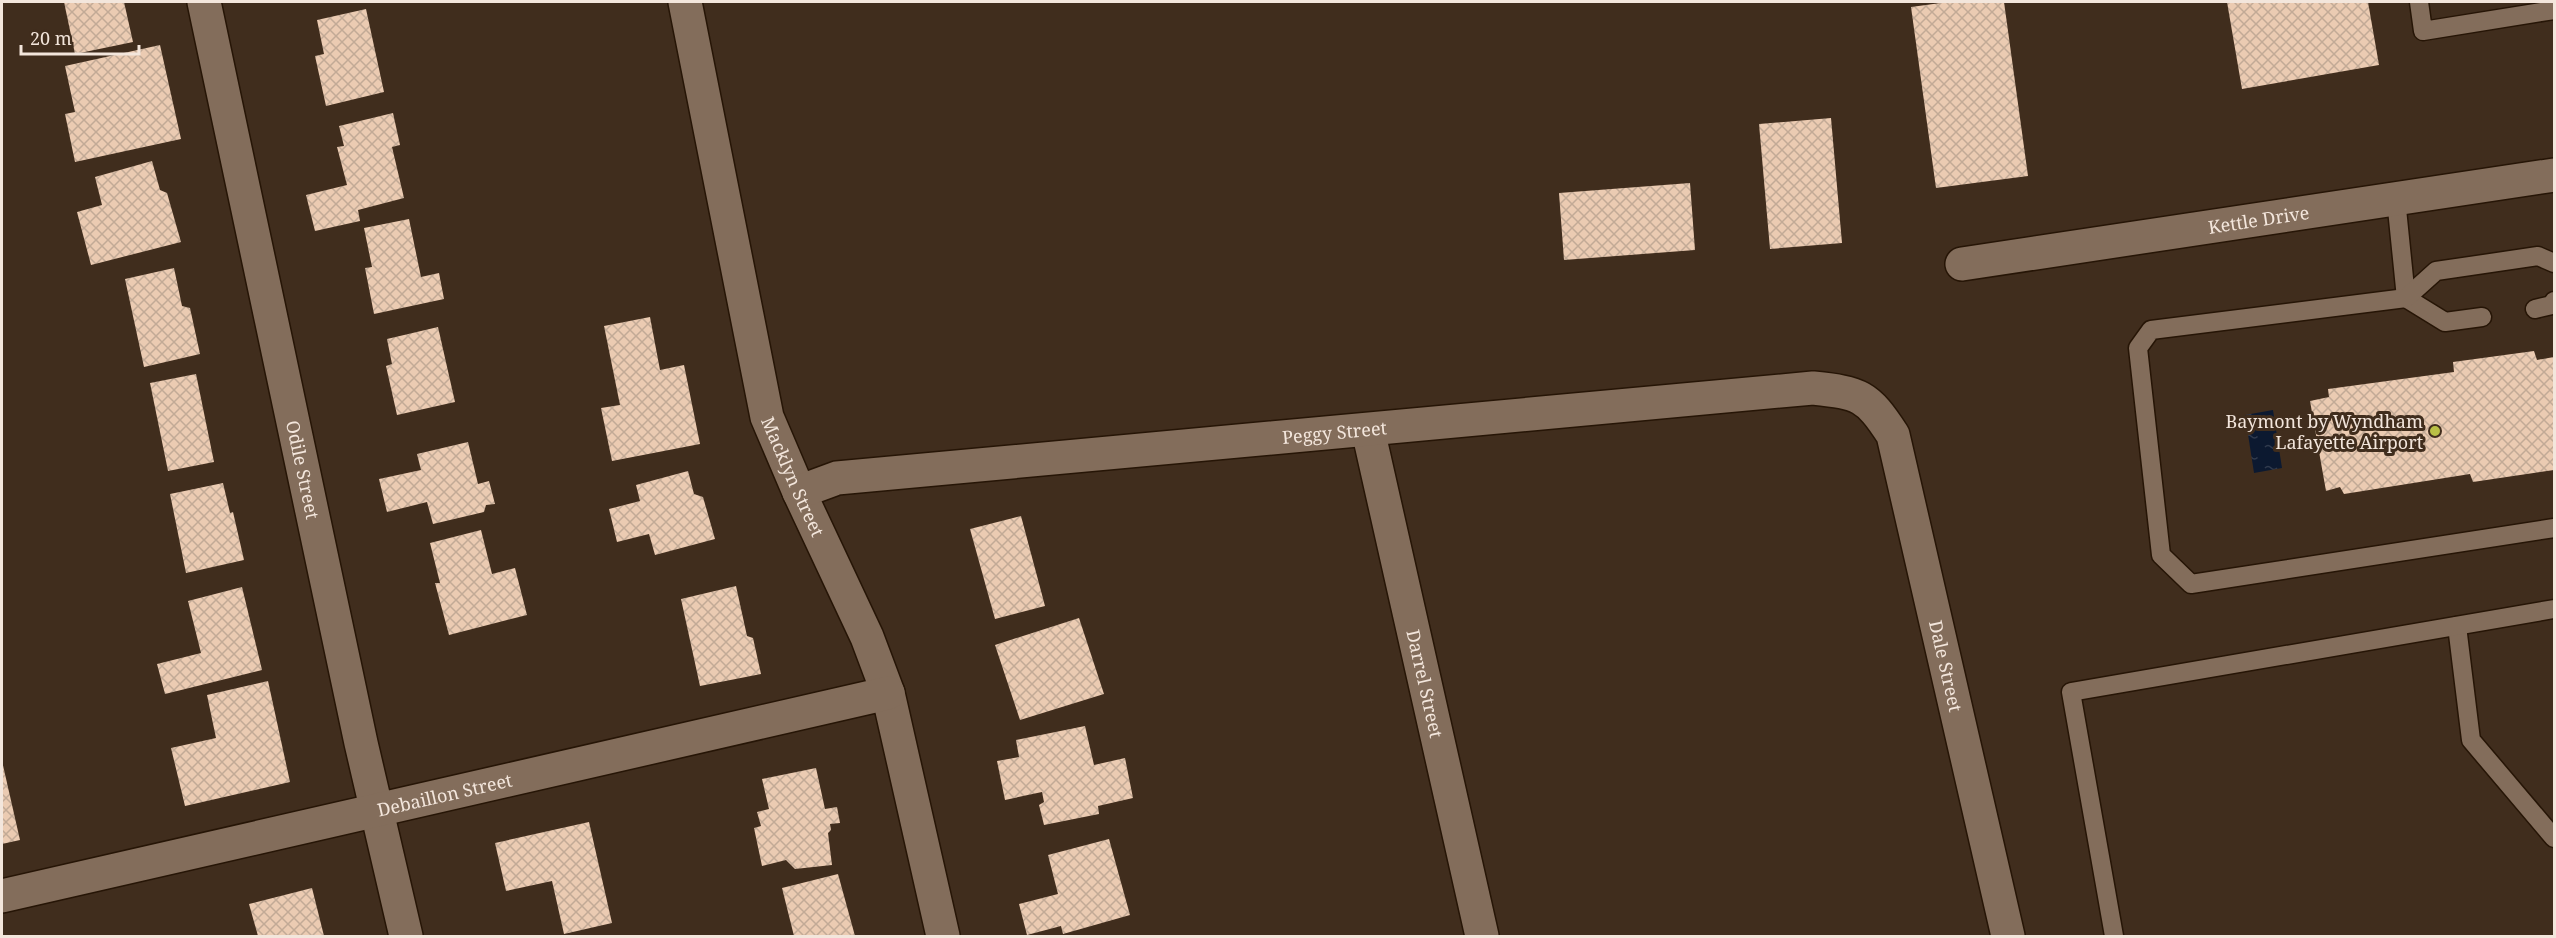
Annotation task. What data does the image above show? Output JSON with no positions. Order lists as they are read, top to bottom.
{
  "streets": {
    "street": [
      "Kettle Drive",
      "Peggy Street",
      "Odile Street",
      "Macklyn Street",
      "Dale Street",
      "Darrel Street",
      "Debaillon Street"
    ]
  },
  "crossings": [
    ["Peggy Street", "Macklyn Street"],
    ["Peggy Street", "Dale Street"],
    ["Peggy Street", "Darrel Street"],
    ["Odile Street", "Debaillon Street"],
    ["Macklyn Street", "Debaillon Street"]
  ],
  "places": ["Baymont by Wyndham Lafayette Airport"],
  "scale_bar": "20 m"
}
